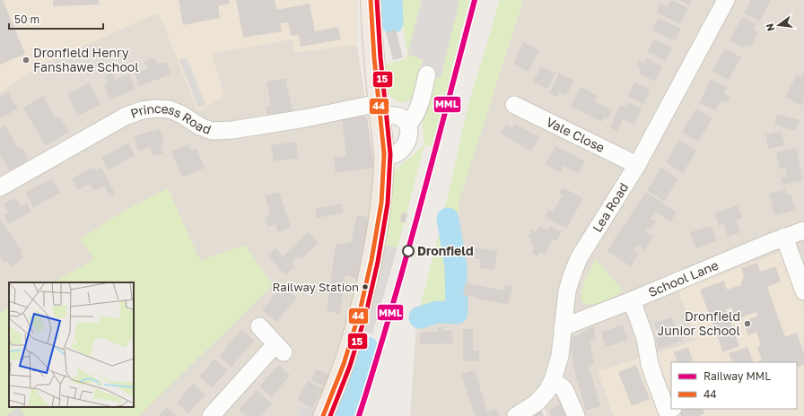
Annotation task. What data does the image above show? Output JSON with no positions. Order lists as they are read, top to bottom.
{
  "streets": {
    "street": [
      "Princess Road",
      "Vale Close",
      "Lea Road",
      "School Lane"
    ]
  },
  "crossings": [
    ["Vale Close", "Lea Road"],
    ["Lea Road", "School Lane"]
  ],
  "places": [
    "Dronfield Henry Fanshawe School",
    "Dronfield",
    "Railway Station",
    "Dronfield Junior School"
  ],
  "lines": ["rail line MML", "transit line 44", "transit line 15"],
  "legend": ["Railway MML", "44"],
  "scale_bar": "50 m",
  "north": "left"
}
